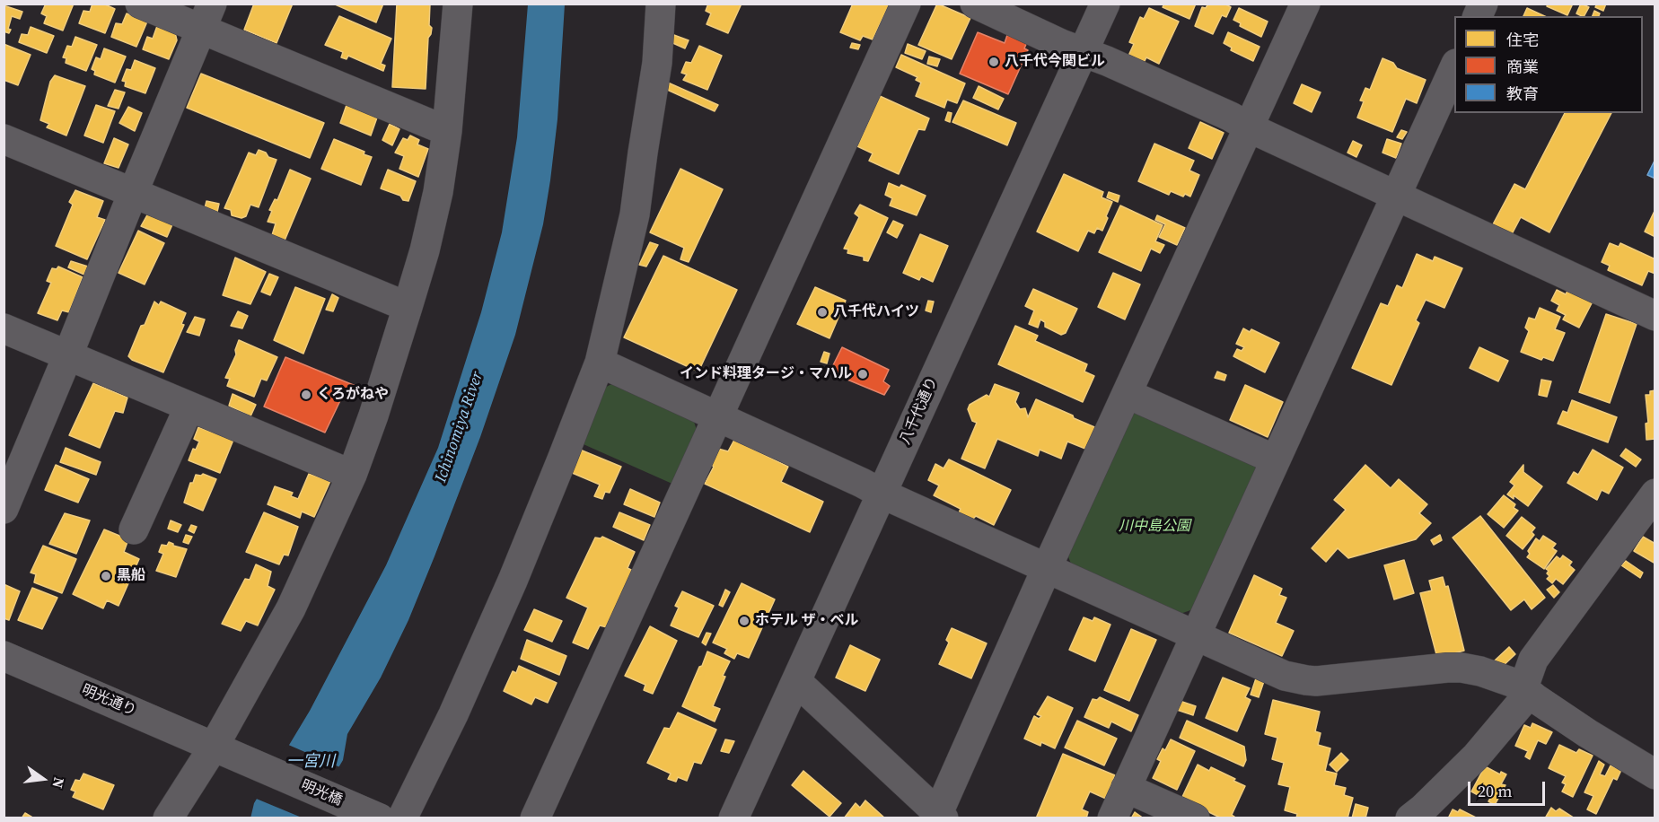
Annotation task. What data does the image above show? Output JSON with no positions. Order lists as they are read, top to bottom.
{
  "streets": {
    "street": ["八千代通り", "明光通り", "明光橋"]
  },
  "crossings": [
    ["明光通り", "明光橋"]
  ],
  "water": ["Ichinomiya River", "一宮川"],
  "parks": ["川中島公園"],
  "places": [
    "八千代今関ビル",
    "八千代ハイツ",
    "インド料理タージ・マハル",
    "くろがねや",
    "黒船",
    "ホテル ザ・ベル"
  ],
  "legend": ["住宅", "商業", "教育"],
  "scale_bar": "20 m",
  "north": "right"
}
